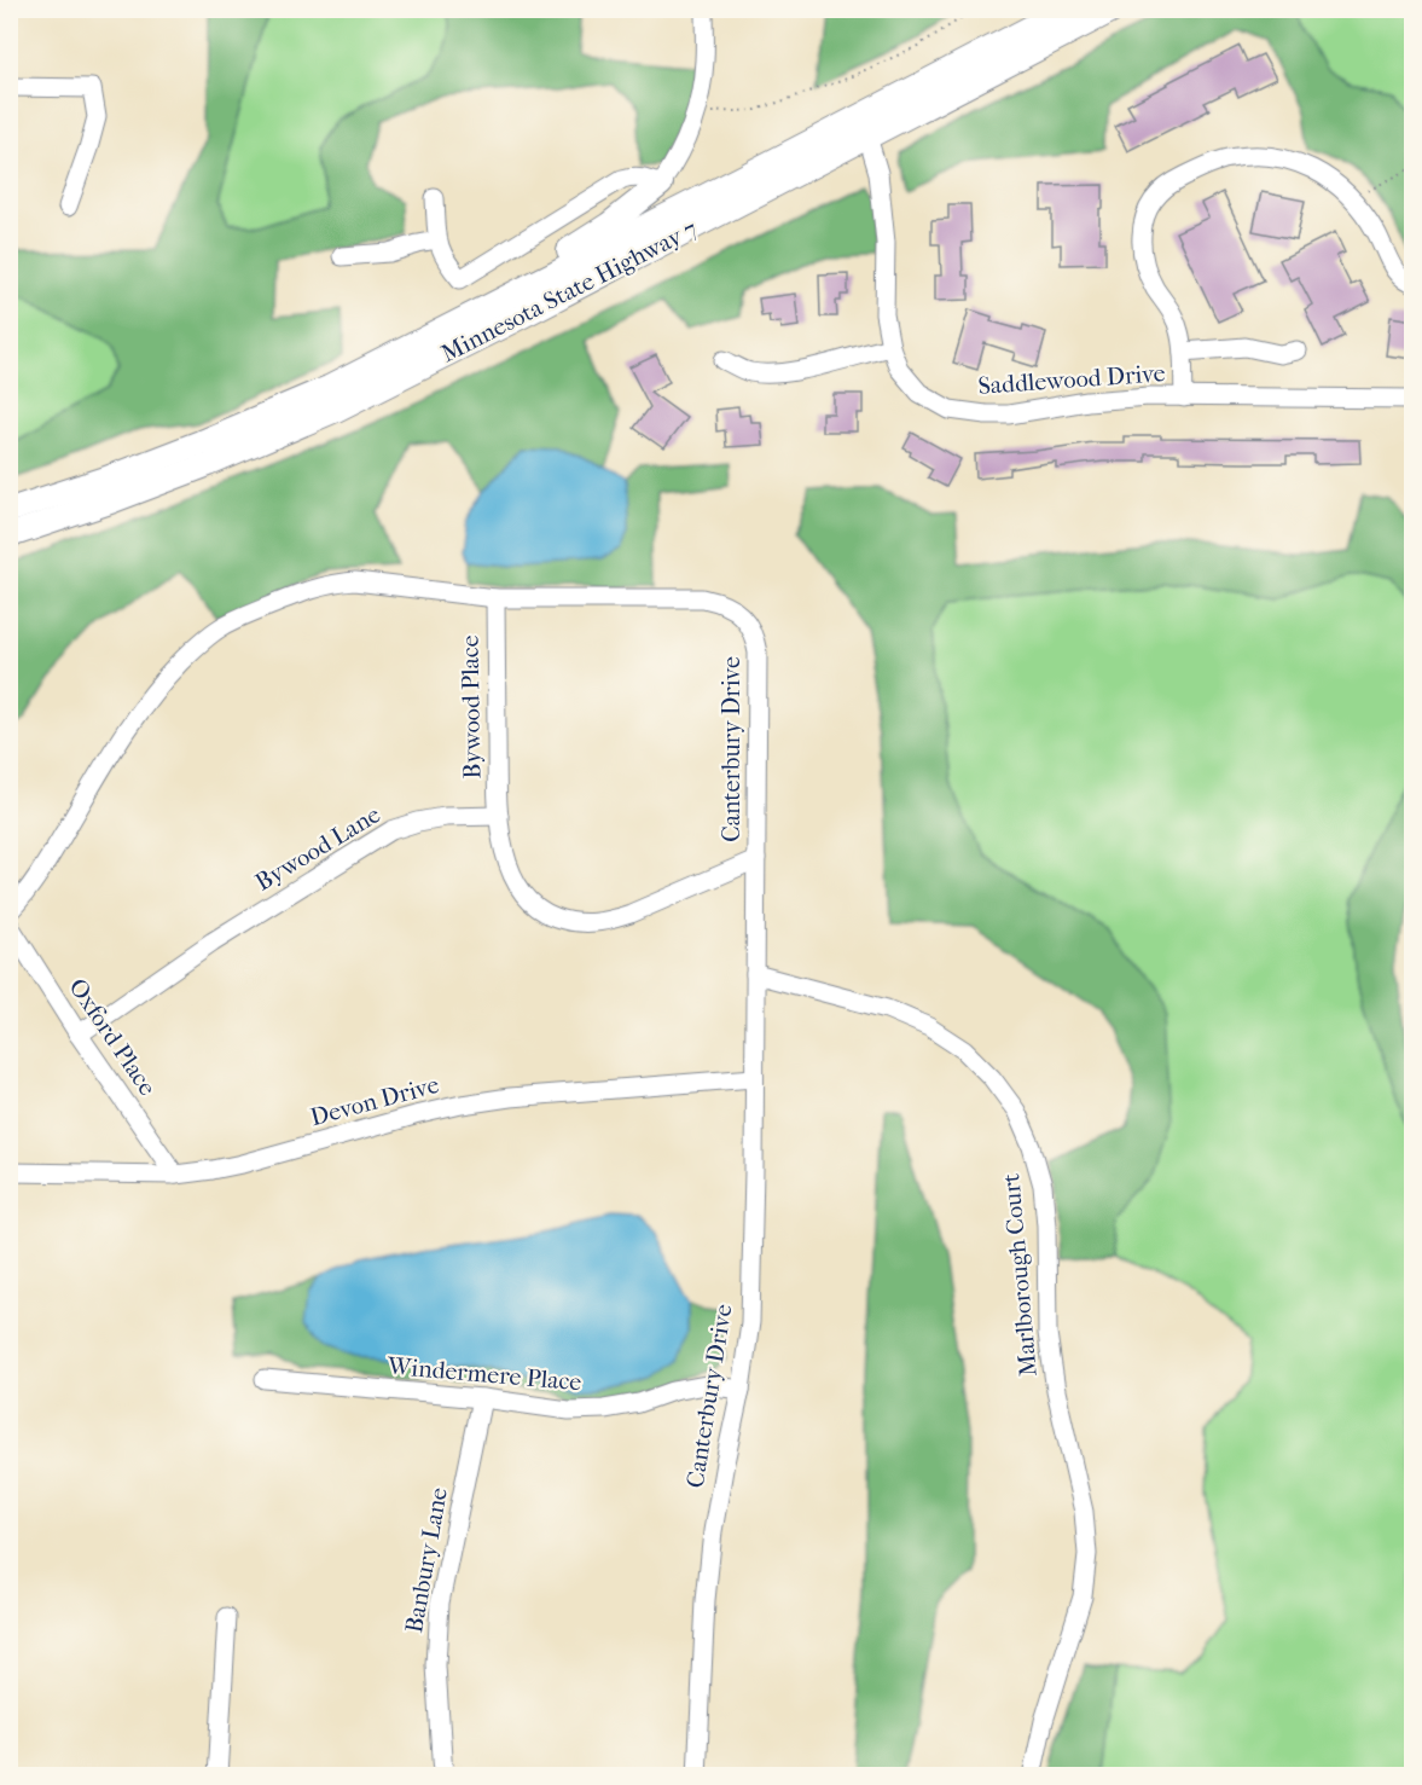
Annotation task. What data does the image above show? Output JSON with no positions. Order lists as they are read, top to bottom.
{
  "streets": {
    "main road": ["Minnesota State Highway 7"],
    "street": [
      "Saddlewood Drive",
      "Bywood Place",
      "Canterbury Drive",
      "Bywood Lane",
      "Oxford Place",
      "Devon Drive",
      "Marlborough Court",
      "Windermere Place",
      "Banbury Lane"
    ]
  },
  "crossings": [
    ["Minnesota State Highway 7", "Saddlewood Drive"],
    ["Bywood Place", "Canterbury Drive"],
    ["Bywood Place", "Bywood Lane"],
    ["Canterbury Drive", "Devon Drive"],
    ["Canterbury Drive", "Marlborough Court"],
    ["Canterbury Drive", "Windermere Place"],
    ["Bywood Lane", "Oxford Place"],
    ["Oxford Place", "Devon Drive"],
    ["Windermere Place", "Banbury Lane"]
  ]
}
